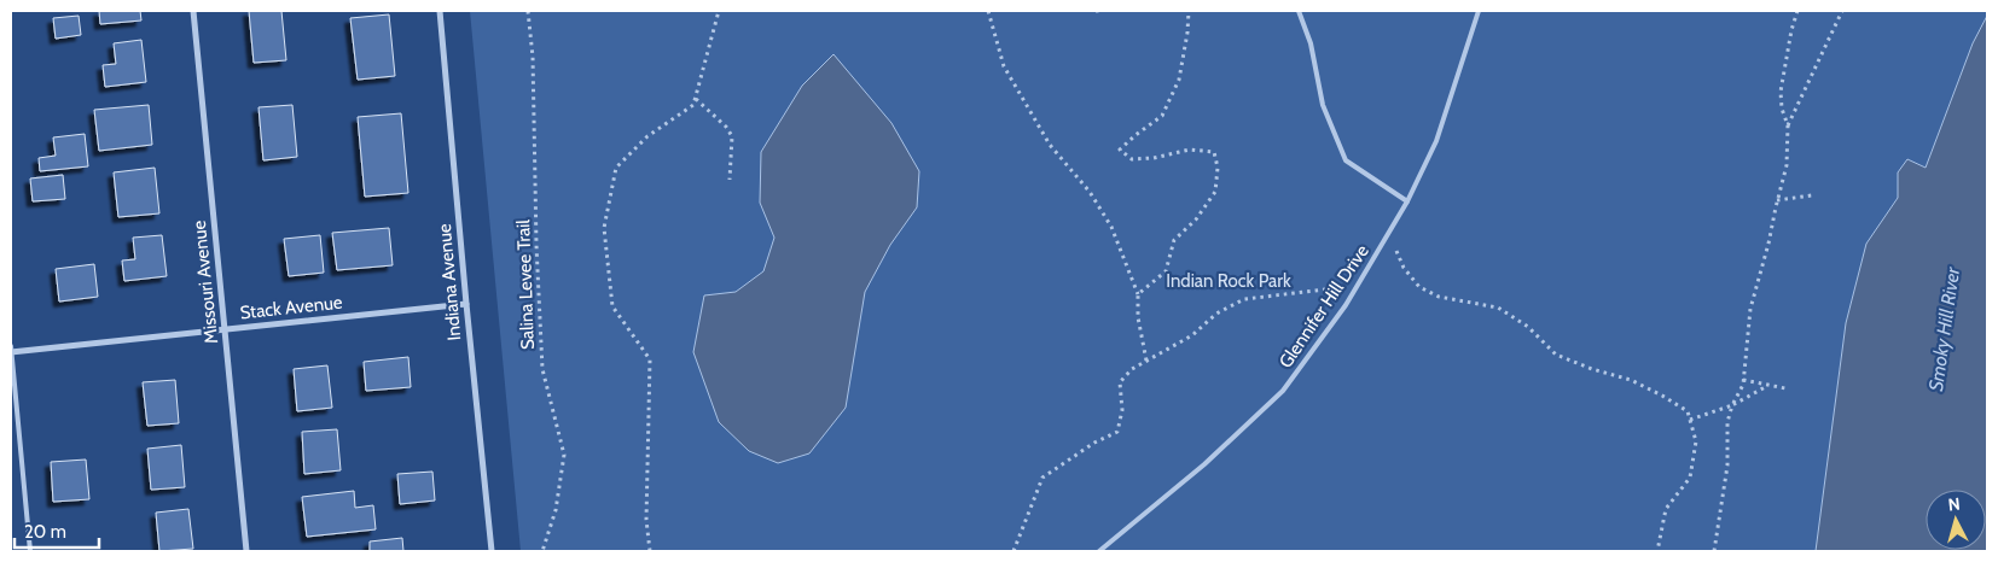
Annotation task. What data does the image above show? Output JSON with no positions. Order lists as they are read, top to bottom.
{
  "streets": {
    "street": ["Missouri Avenue", "Indiana Avenue", "Stack Avenue"],
    "lane": ["Glennifer Hill Drive"],
    "path": ["Salina Levee Trail"]
  },
  "crossings": [
    ["Missouri Avenue", "Stack Avenue"],
    ["Indiana Avenue", "Stack Avenue"]
  ],
  "water": ["Smoky Hill River"],
  "parks": ["Indian Rock Park"],
  "scale_bar": "20 m",
  "north": "top"
}
